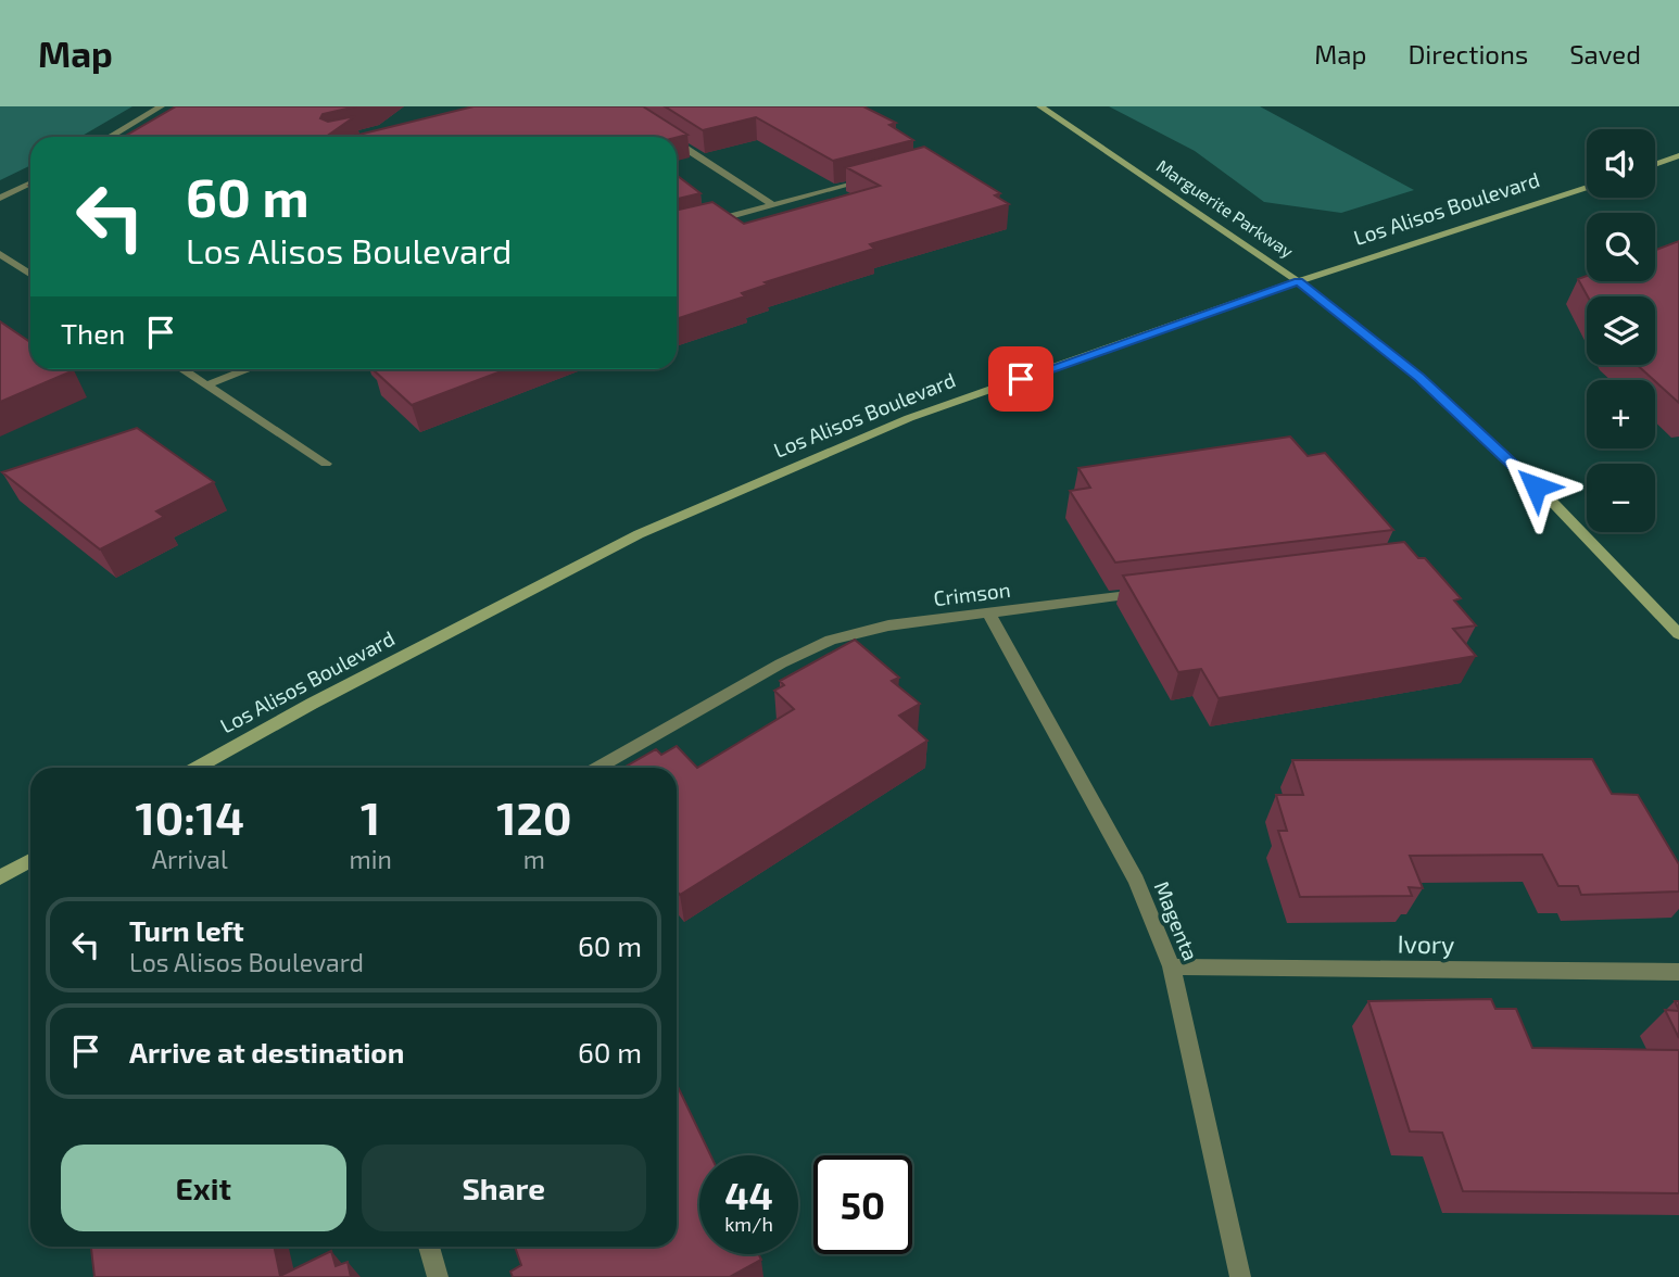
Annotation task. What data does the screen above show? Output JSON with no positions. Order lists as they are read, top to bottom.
{
  "streets": {
    "main road": ["Marguerite Parkway", "Los Alisos Boulevard"],
    "street": ["Crimson", "Magenta", "Ivory"]
  },
  "crossings": [
    ["Marguerite Parkway", "Los Alisos Boulevard"],
    ["Crimson", "Magenta"],
    ["Magenta", "Ivory"]
  ],
  "page": {
    "header": "Map",
    "nav": ["Map", "Directions", "Saved"],
    "map_buttons": ["+", "−"],
    "turn": ["60 m", "Los Alisos Boulevard"],
    "then": "Then",
    "eta": [
      "10:14",
      "Arrival",
      "1",
      "min",
      "120",
      "m"
    ],
    "list": [
      {
        "name": "Turn left",
        "note": "Los Alisos Boulevard",
        "value": "60 m"
      },
      {
        "name": "Arrive at destination",
        "value": "60 m"
      }
    ],
    "buttons": ["Exit", "Share"],
    "speed": "44 km/h",
    "limit": "50"
  }
}
